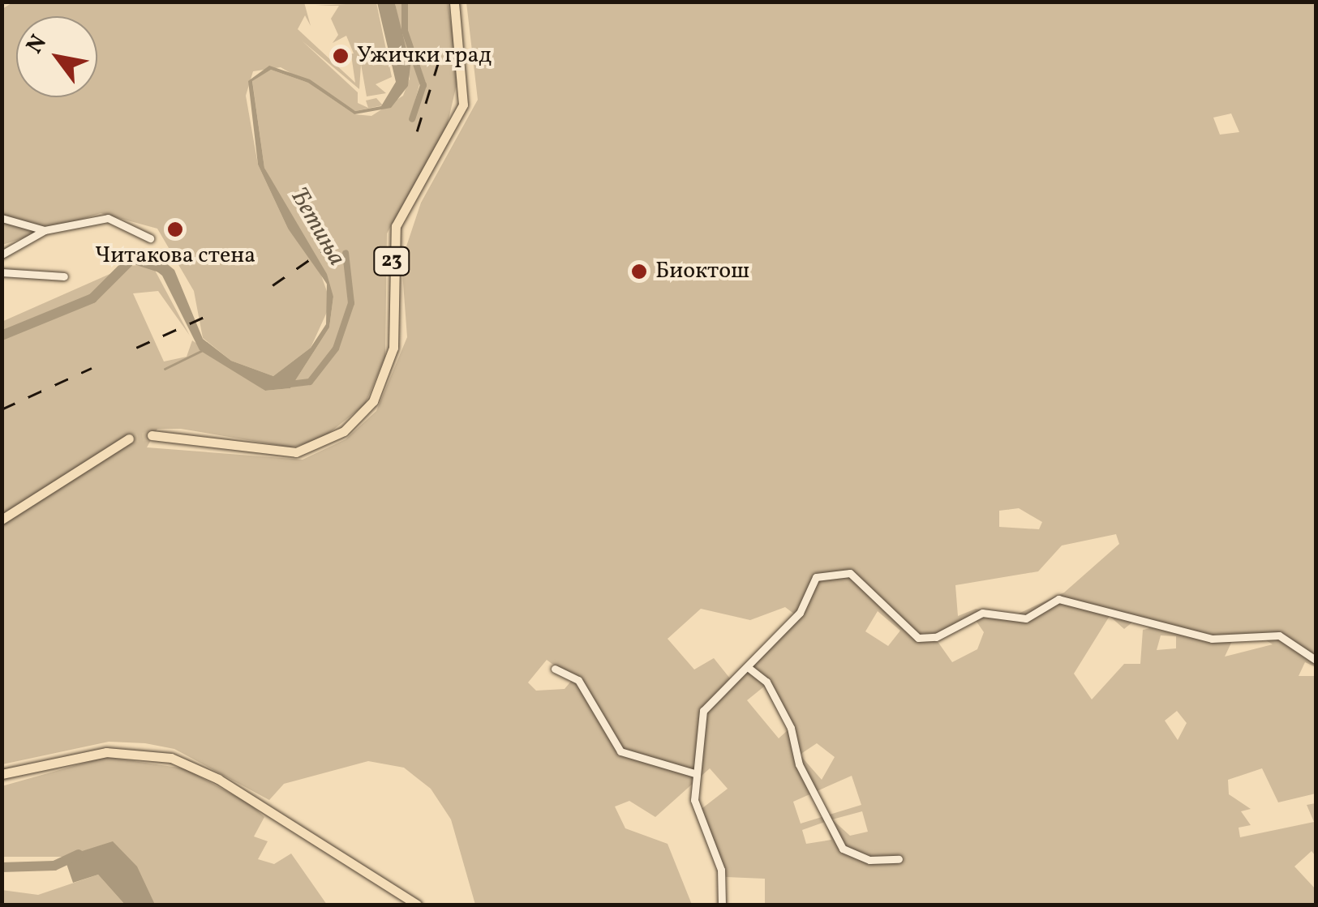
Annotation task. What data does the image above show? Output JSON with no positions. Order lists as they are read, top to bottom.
{
  "streets": {
    "main road": ["23"]
  },
  "water": ["Ђетиња"],
  "places": ["Ужички град", "Читакова стена", "Биоктош"],
  "north": "top left"
}
